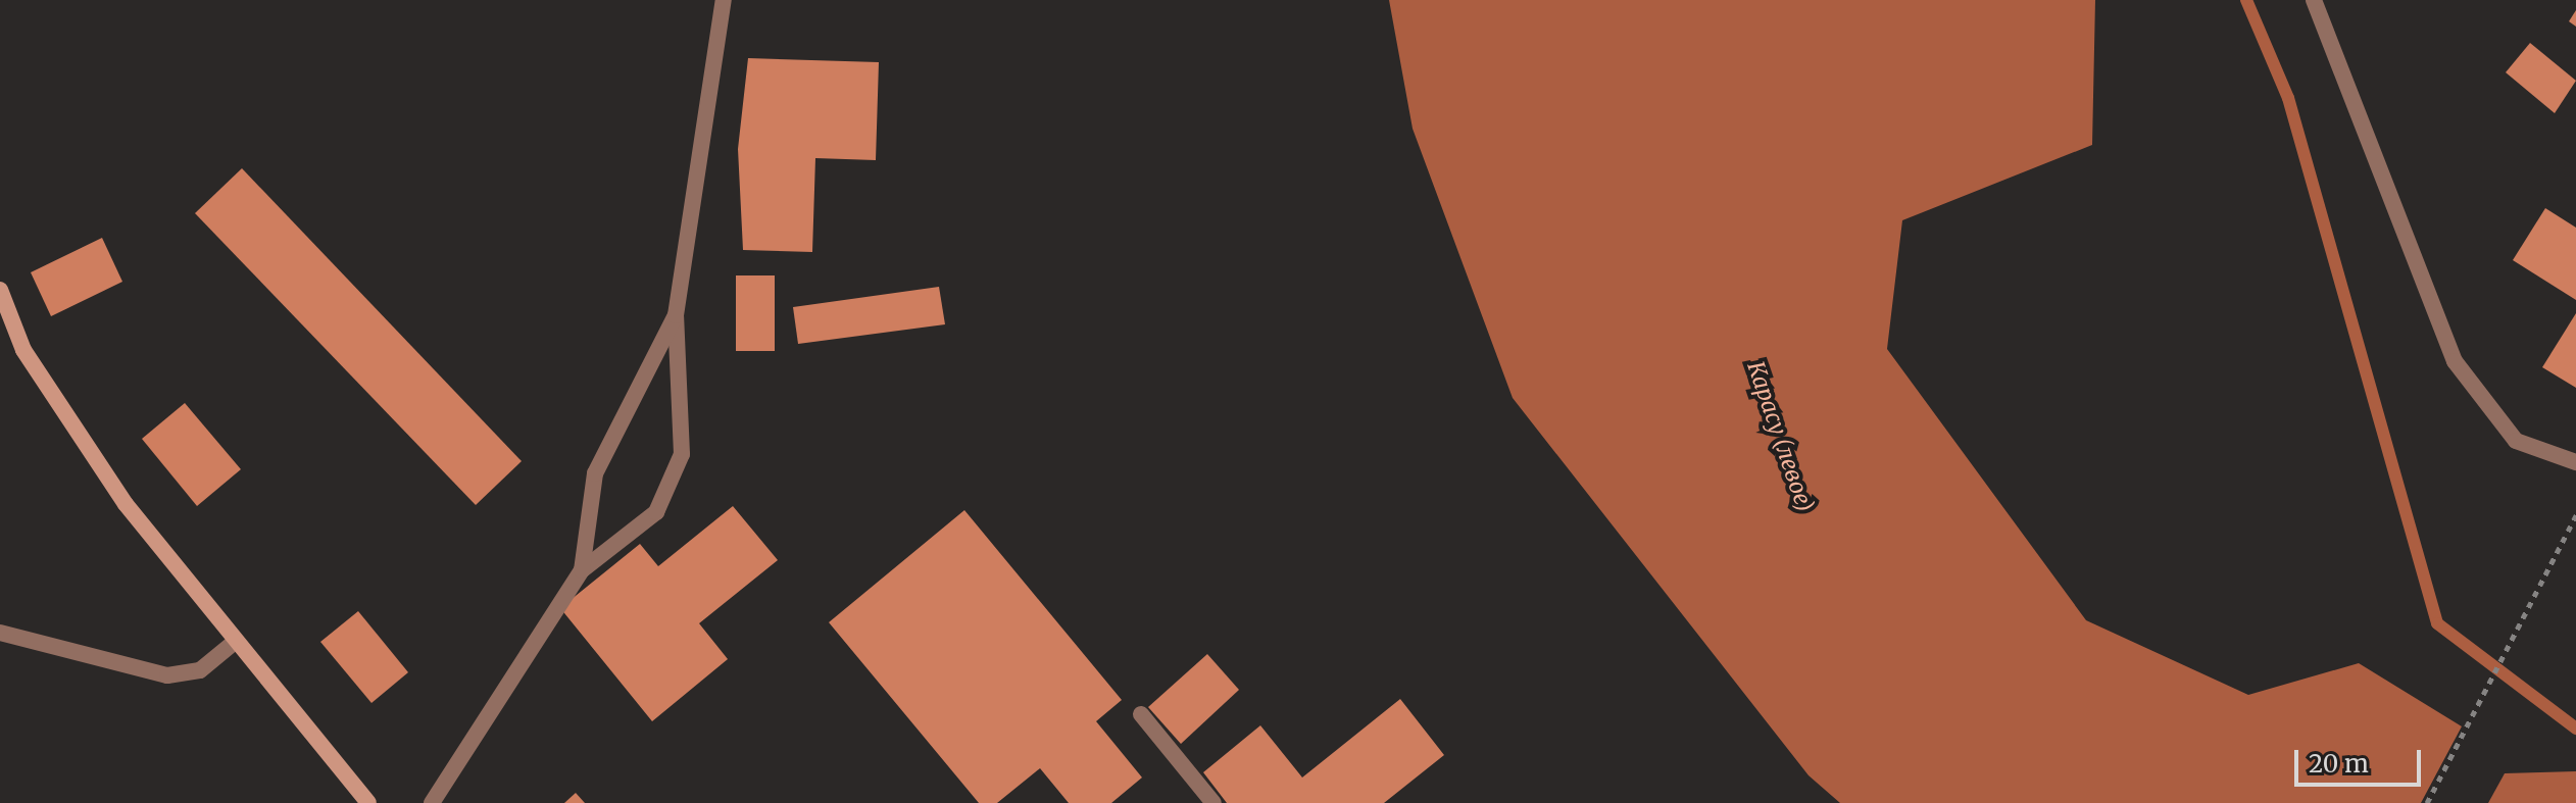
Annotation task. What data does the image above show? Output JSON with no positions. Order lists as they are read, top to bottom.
{
  "water": ["Карасу (левое)"],
  "scale_bar": "20 m"
}
